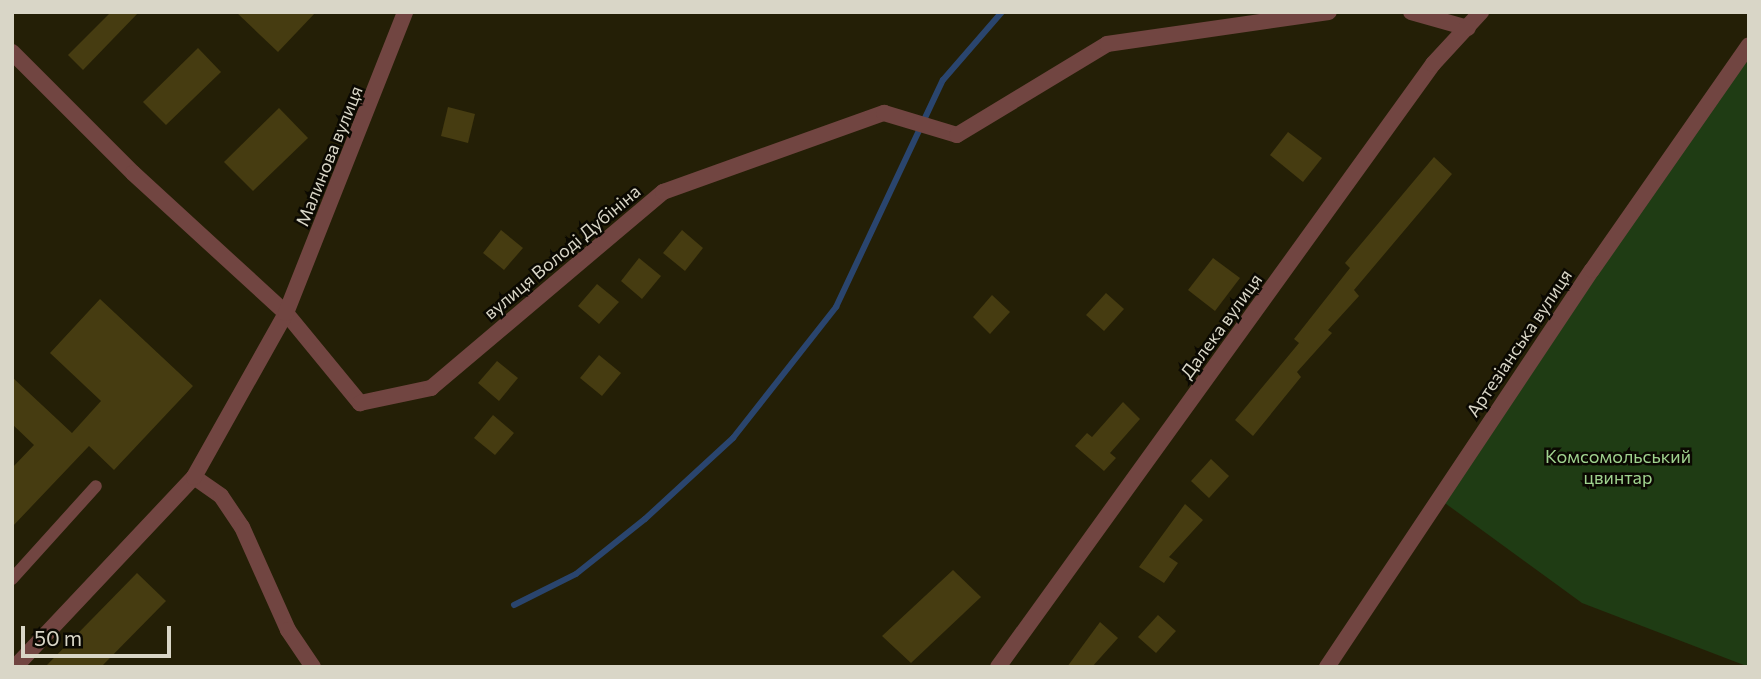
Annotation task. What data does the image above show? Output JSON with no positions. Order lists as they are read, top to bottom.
{
  "streets": {
    "street": [
      "Малинова вулиця",
      "вулиця Володі Дубініна",
      "Далека вулиця",
      "Артезіанська вулиця"
    ]
  },
  "crossings": [
    ["Малинова вулиця", "вулиця Володі Дубініна"]
  ],
  "parks": ["Комсомольський цвинтар"],
  "scale_bar": "50 m"
}
